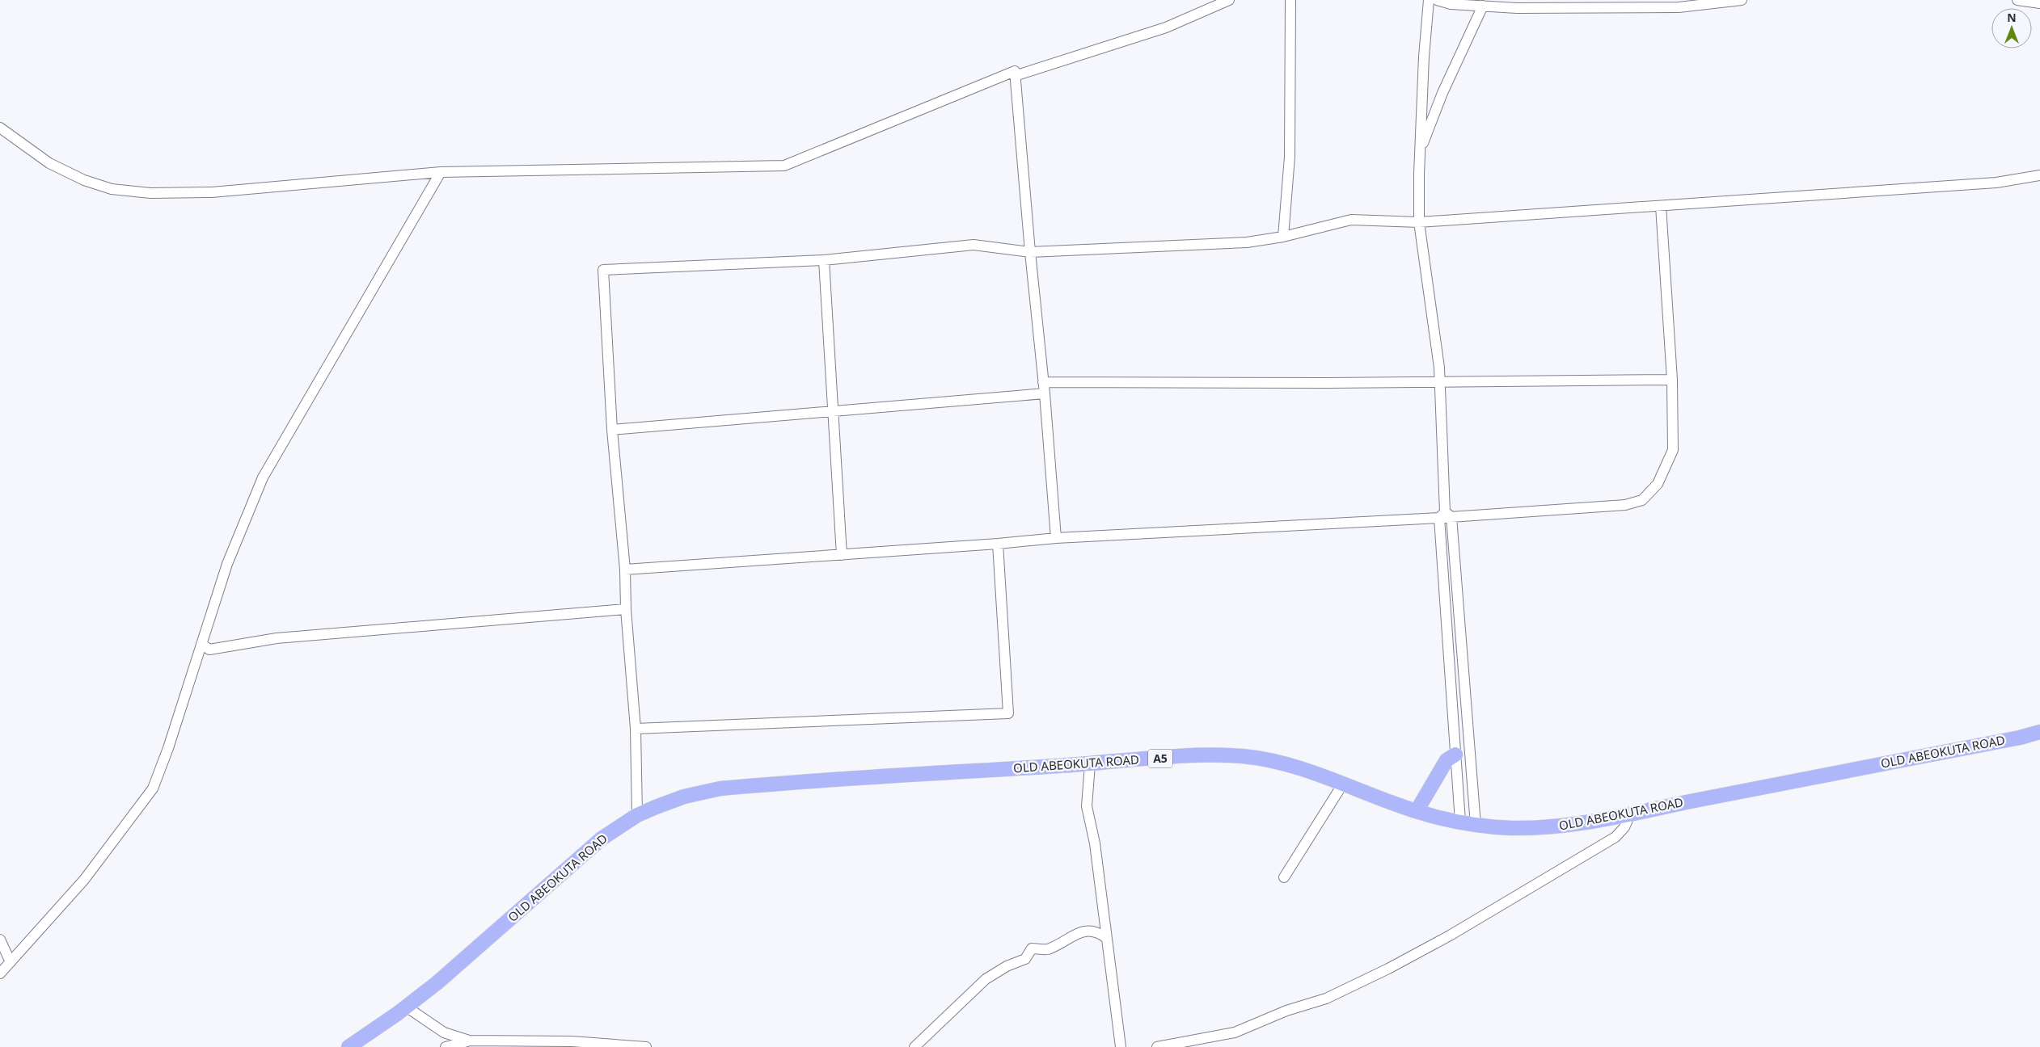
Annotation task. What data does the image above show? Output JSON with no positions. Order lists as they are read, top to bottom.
{
  "streets": {
    "highway": ["OLD ABEOKUTA ROAD", "A5"]
  },
  "north": "top"
}
